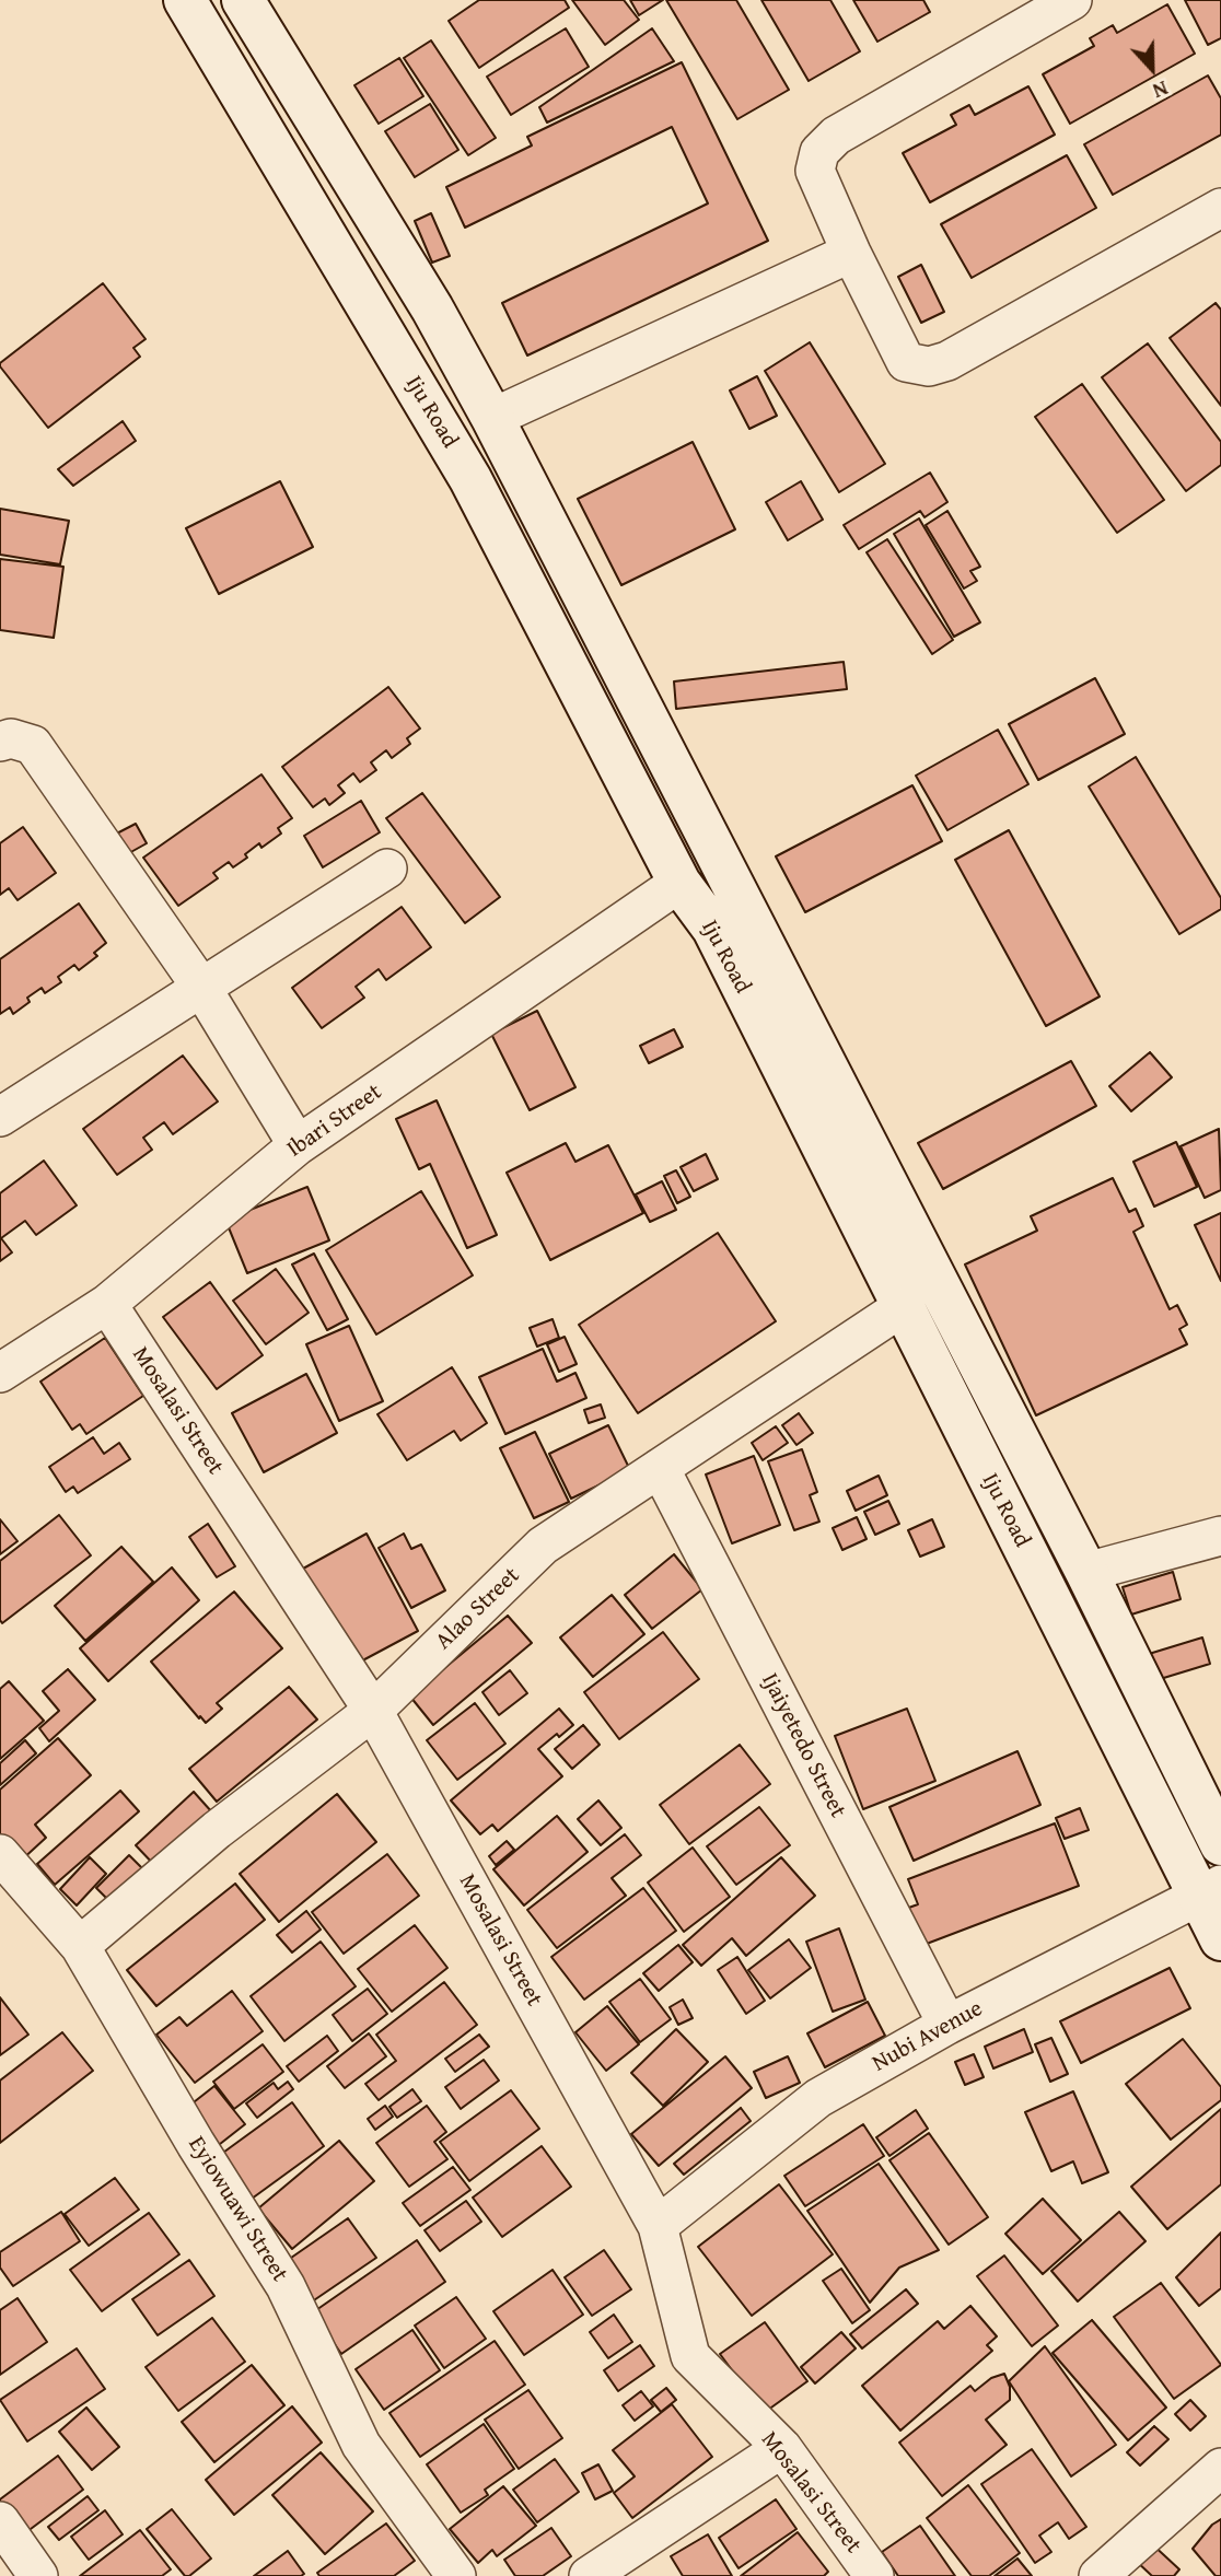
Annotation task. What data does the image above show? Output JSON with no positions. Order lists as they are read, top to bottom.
{
  "streets": {
    "main road": ["Iju Road"],
    "street": [
      "Ibari Street",
      "Mosalasi Street",
      "Alao Street",
      "Ijaiyetedo Street",
      "Nubi Avenue",
      "Eyiowuawi Street"
    ]
  },
  "crossings": [
    ["Iju Road", "Ibari Street"],
    ["Iju Road", "Alao Street"],
    ["Iju Road", "Nubi Avenue"],
    ["Ibari Street", "Mosalasi Street"],
    ["Mosalasi Street", "Alao Street"],
    ["Mosalasi Street", "Nubi Avenue"],
    ["Alao Street", "Ijaiyetedo Street"],
    ["Alao Street", "Eyiowuawi Street"],
    ["Ijaiyetedo Street", "Nubi Avenue"]
  ],
  "north": "bottom"
}
